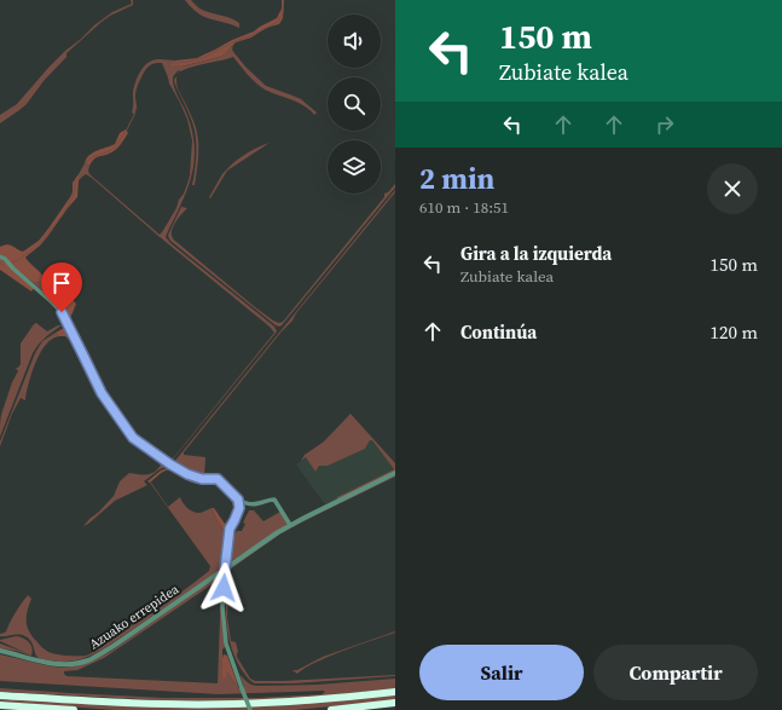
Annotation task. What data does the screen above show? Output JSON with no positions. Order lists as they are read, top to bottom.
{
  "streets": {
    "street": ["Azuako errepidea"]
  },
  "page": {
    "turn": ["150 m", "Zubiate kalea"],
    "heading": ["2 min", "610 m · 18:51"],
    "list": [
      {
        "name": "Gira a la izquierda",
        "note": "Zubiate kalea",
        "value": "150 m"
      },
      {
        "name": "Continúa",
        "value": "120 m"
      }
    ],
    "buttons": ["Salir", "Compartir"]
  }
}
